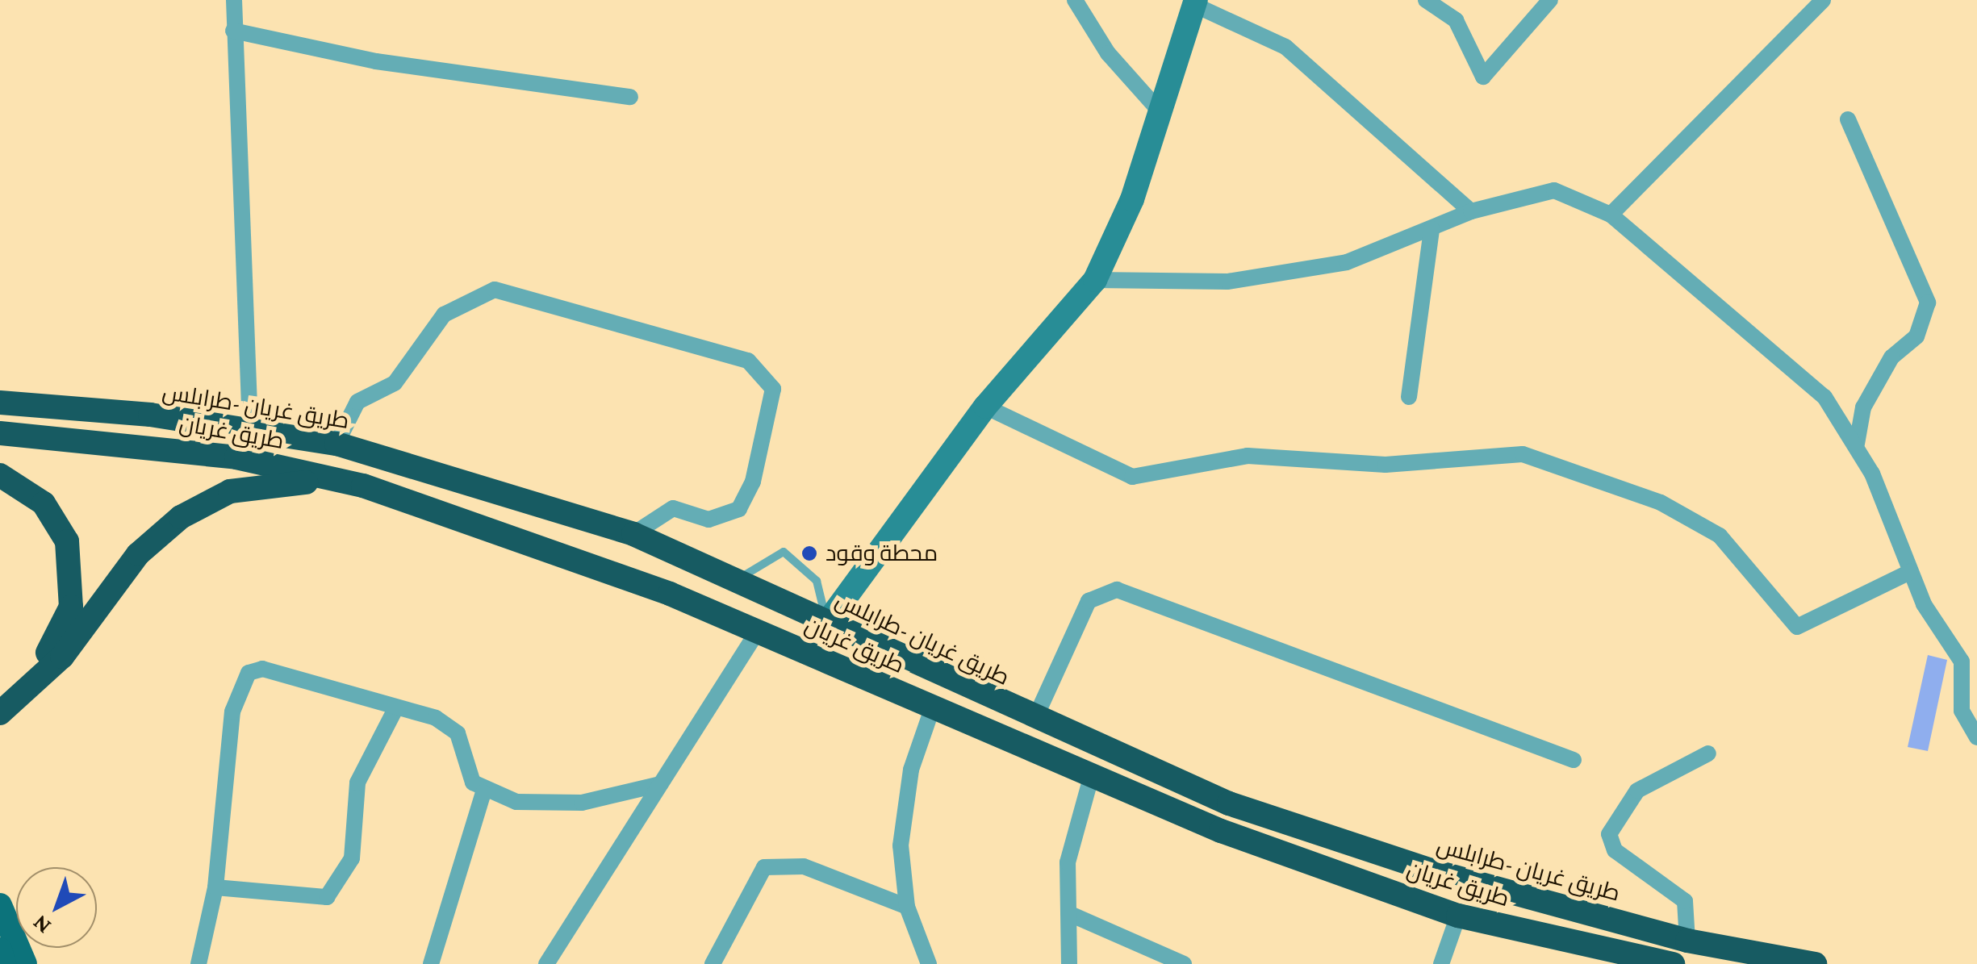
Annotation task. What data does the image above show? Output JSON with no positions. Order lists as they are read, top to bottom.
{
  "streets": {
    "highway": ["طريق غريان -طرابلس", "طريق غريان"]
  },
  "places": ["محطة وقود"],
  "north": "bottom left"
}
